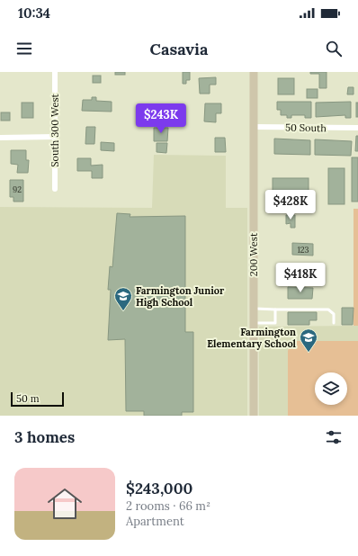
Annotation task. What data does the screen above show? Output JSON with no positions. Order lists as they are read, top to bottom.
{
  "streets": {
    "main road": ["200 West"],
    "street": ["50 South", "South 300 West"]
  },
  "crossings": [
    ["50 South", "200 West"]
  ],
  "places": {
    "school or university": ["Farmington Junior High School", "Farmington Elementary School"]
  },
  "house_numbers": ["92", "123"],
  "scale_bar": "50 m",
  "page": {
    "status": "10:34",
    "header": "Casavia",
    "price": ["$243K", "$428K", "$418K"],
    "scale": "50 m",
    "heading": "3 homes",
    "list": [
      {
        "name": "$243,000",
        "note": "2 rooms · 66 m² · Apartment"
      }
    ]
  }
}
